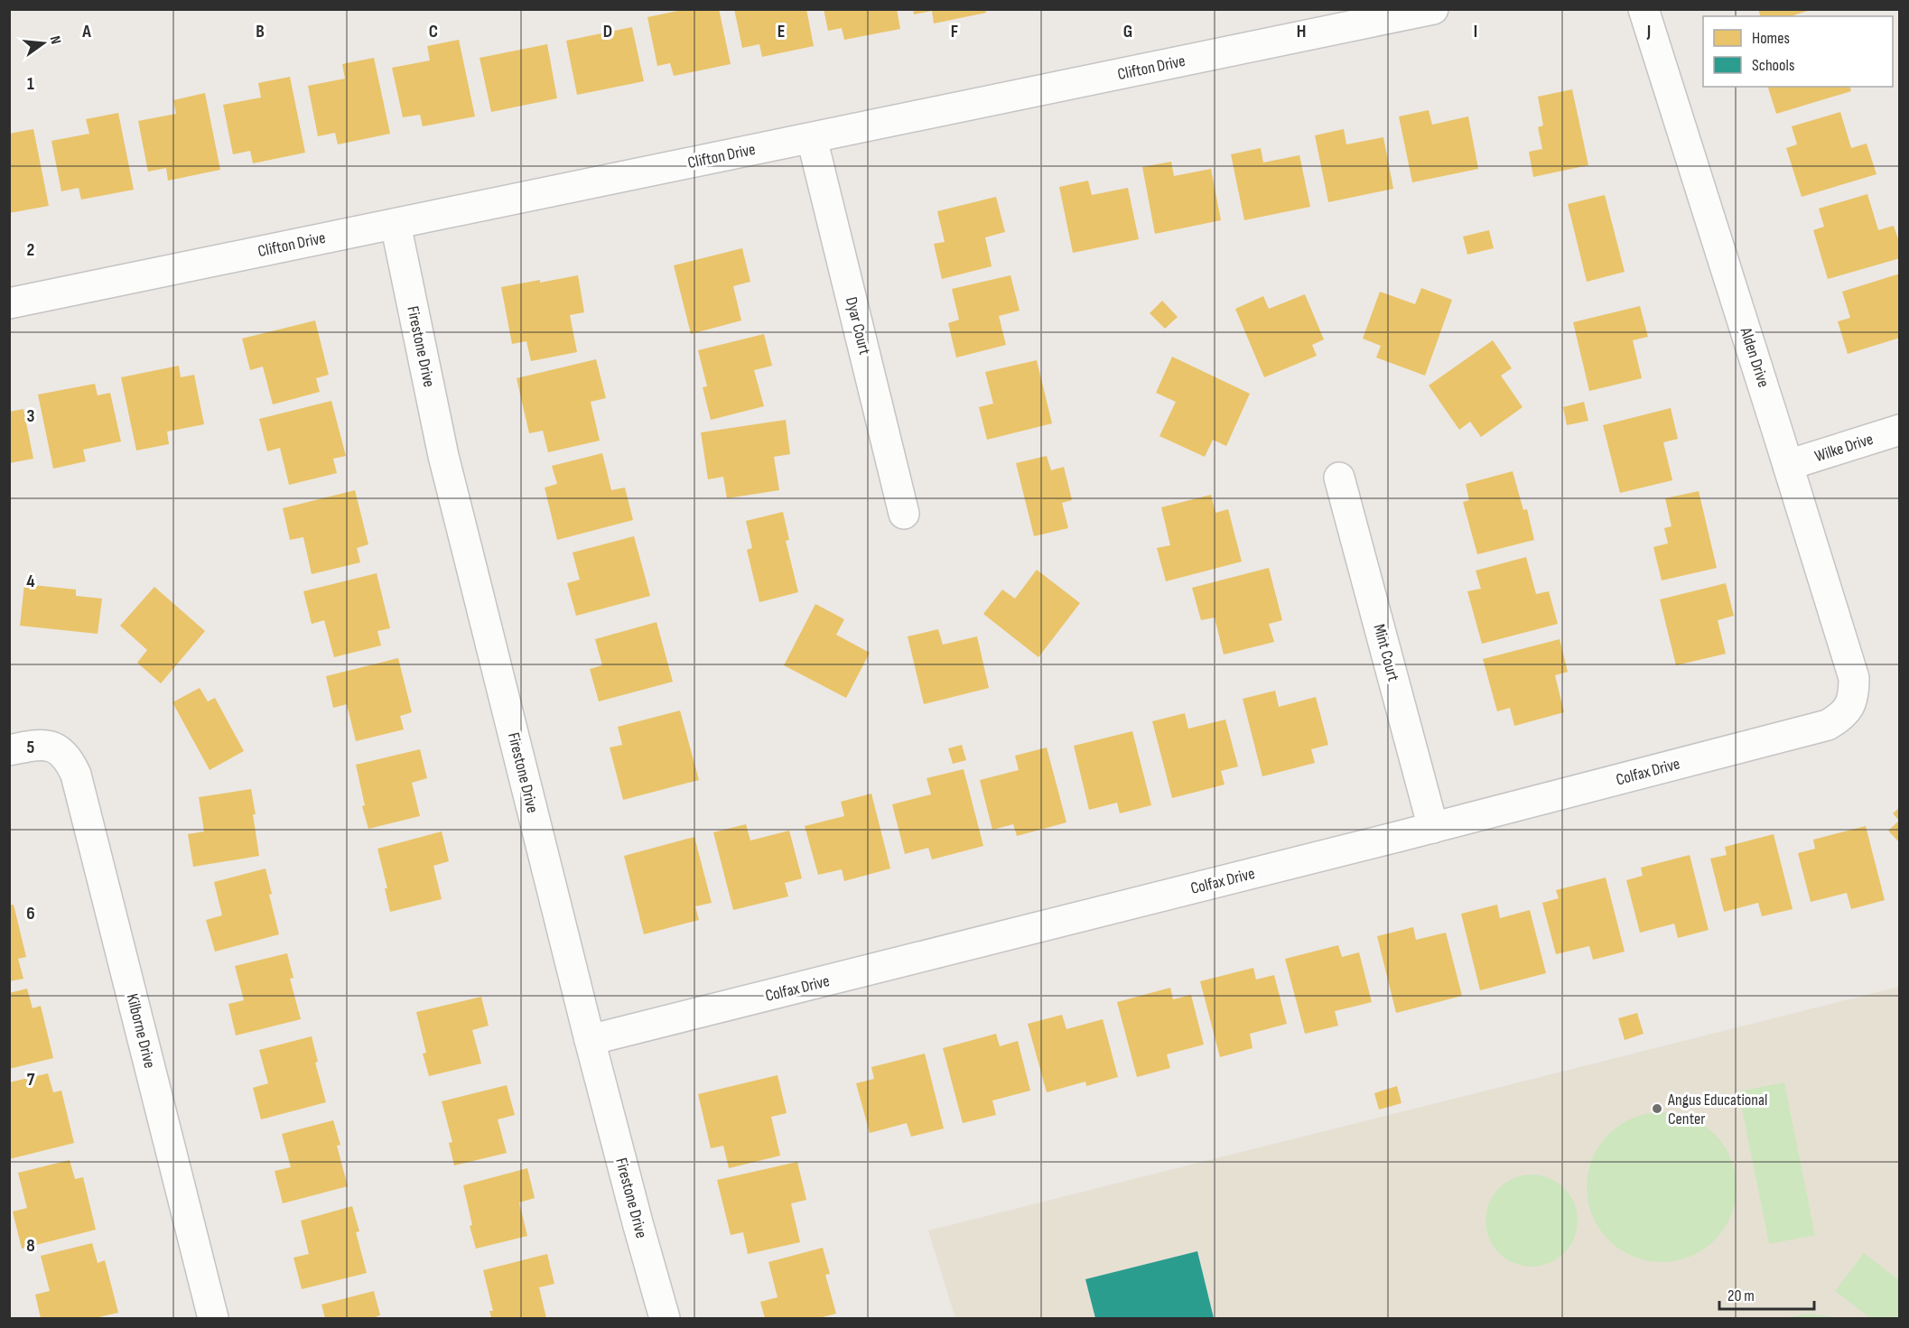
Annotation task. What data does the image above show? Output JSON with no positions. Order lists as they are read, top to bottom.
{
  "streets": {
    "street": [
      "Clifton Drive",
      "Dyar Court",
      "Firestone Drive",
      "Alden Drive",
      "Wilke Drive",
      "Mint Court",
      "Colfax Drive",
      "Kilborne Drive"
    ]
  },
  "crossings": [
    ["Clifton Drive", "Dyar Court"],
    ["Clifton Drive", "Firestone Drive"],
    ["Firestone Drive", "Colfax Drive"],
    ["Alden Drive", "Wilke Drive"],
    ["Alden Drive", "Colfax Drive"],
    ["Mint Court", "Colfax Drive"]
  ],
  "places": ["Angus Educational Center"],
  "legend": ["Homes", "Schools"],
  "scale_bar": "20 m",
  "north": "right",
  "grid": {
    "columns": [
      "A",
      "B",
      "C",
      "D",
      "E",
      "F",
      "G",
      "H",
      "I",
      "J"
    ],
    "rows": [
      "1",
      "2",
      "3",
      "4",
      "5",
      "6",
      "7",
      "8"
    ]
  }
}
